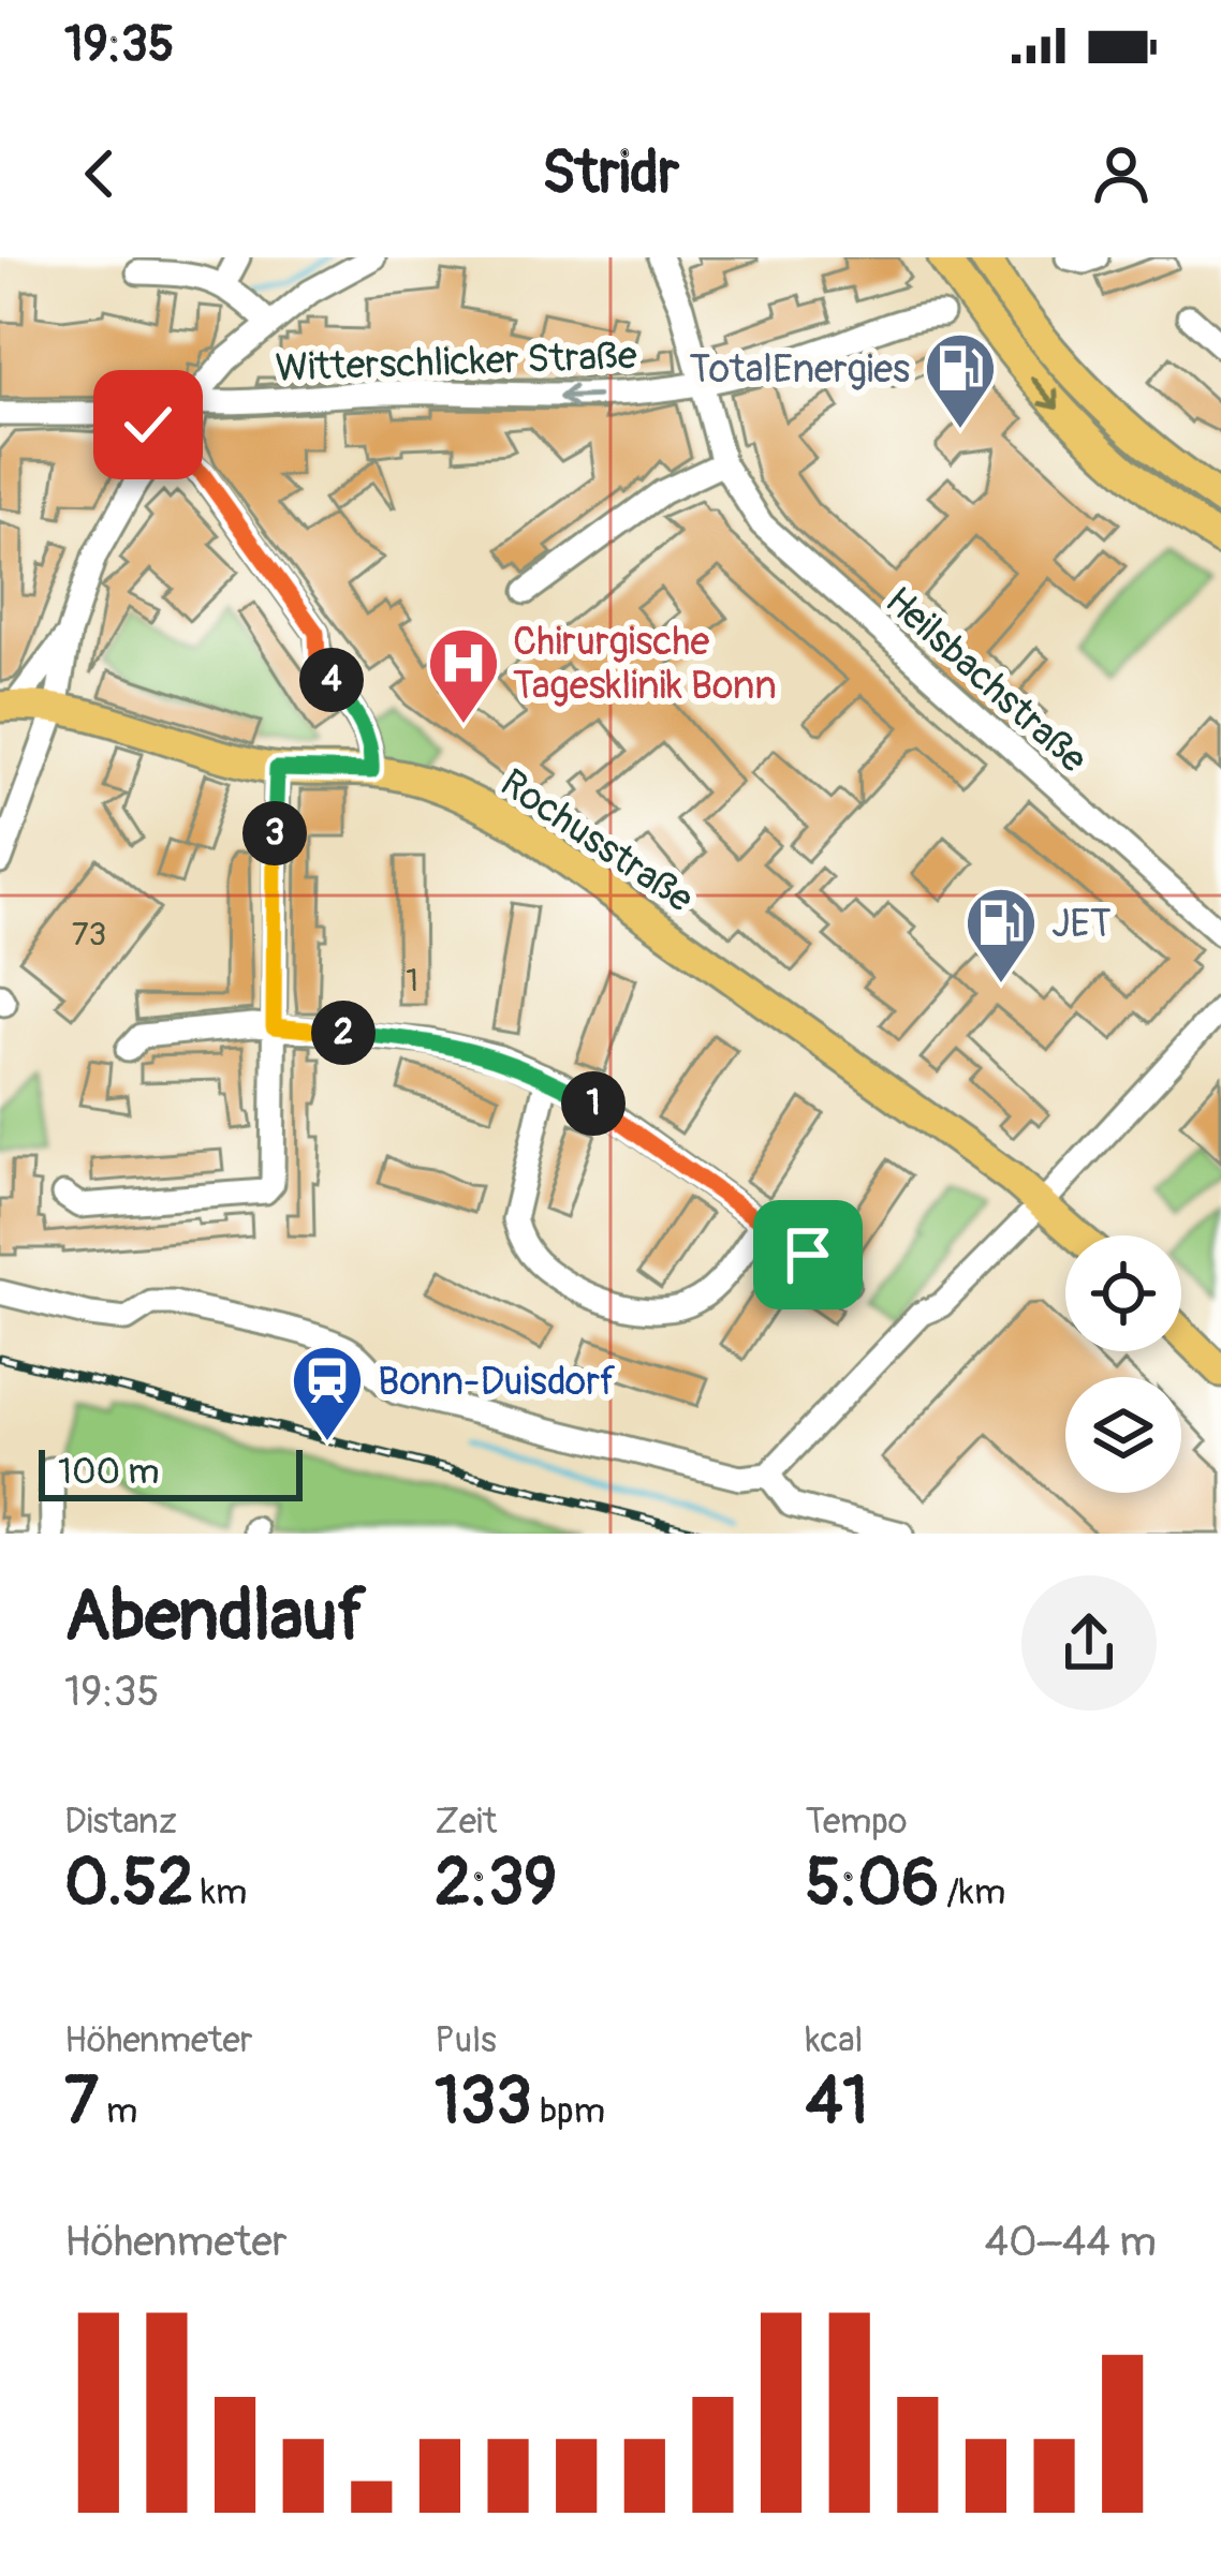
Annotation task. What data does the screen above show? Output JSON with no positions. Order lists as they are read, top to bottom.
{
  "streets": {
    "main road": ["Rochusstraße"],
    "street": ["Witterschlicker Straße", "Heilsbachstraße"]
  },
  "crossings": [
    ["Witterschlicker Straße", "Heilsbachstraße"]
  ],
  "one_way": ["Witterschlicker Straße"],
  "places": {
    "fuel station": ["TotalEnergies", "JET"],
    "hospital": ["Chirurgische Tagesklinik Bonn"],
    "station": ["Bonn-Duisdorf"]
  },
  "house_numbers": ["73", "1"],
  "scale_bar": "100 m",
  "page": {
    "status": "19:35",
    "header": "Stridr",
    "pins": [
      "4",
      "3",
      "2",
      "1"
    ],
    "scale": "100 m",
    "heading": ["Abendlauf", "19:35"],
    "stats": [
      ["Distanz", "0.52 km"],
      ["Zeit", "2:39"],
      ["Tempo", "5:06 /km"],
      ["Höhenmeter", "7 m"],
      ["Puls", "133 bpm"],
      ["kcal", "41"]
    ],
    "chart": ["Höhenmeter", "40–44 m"]
  }
}
